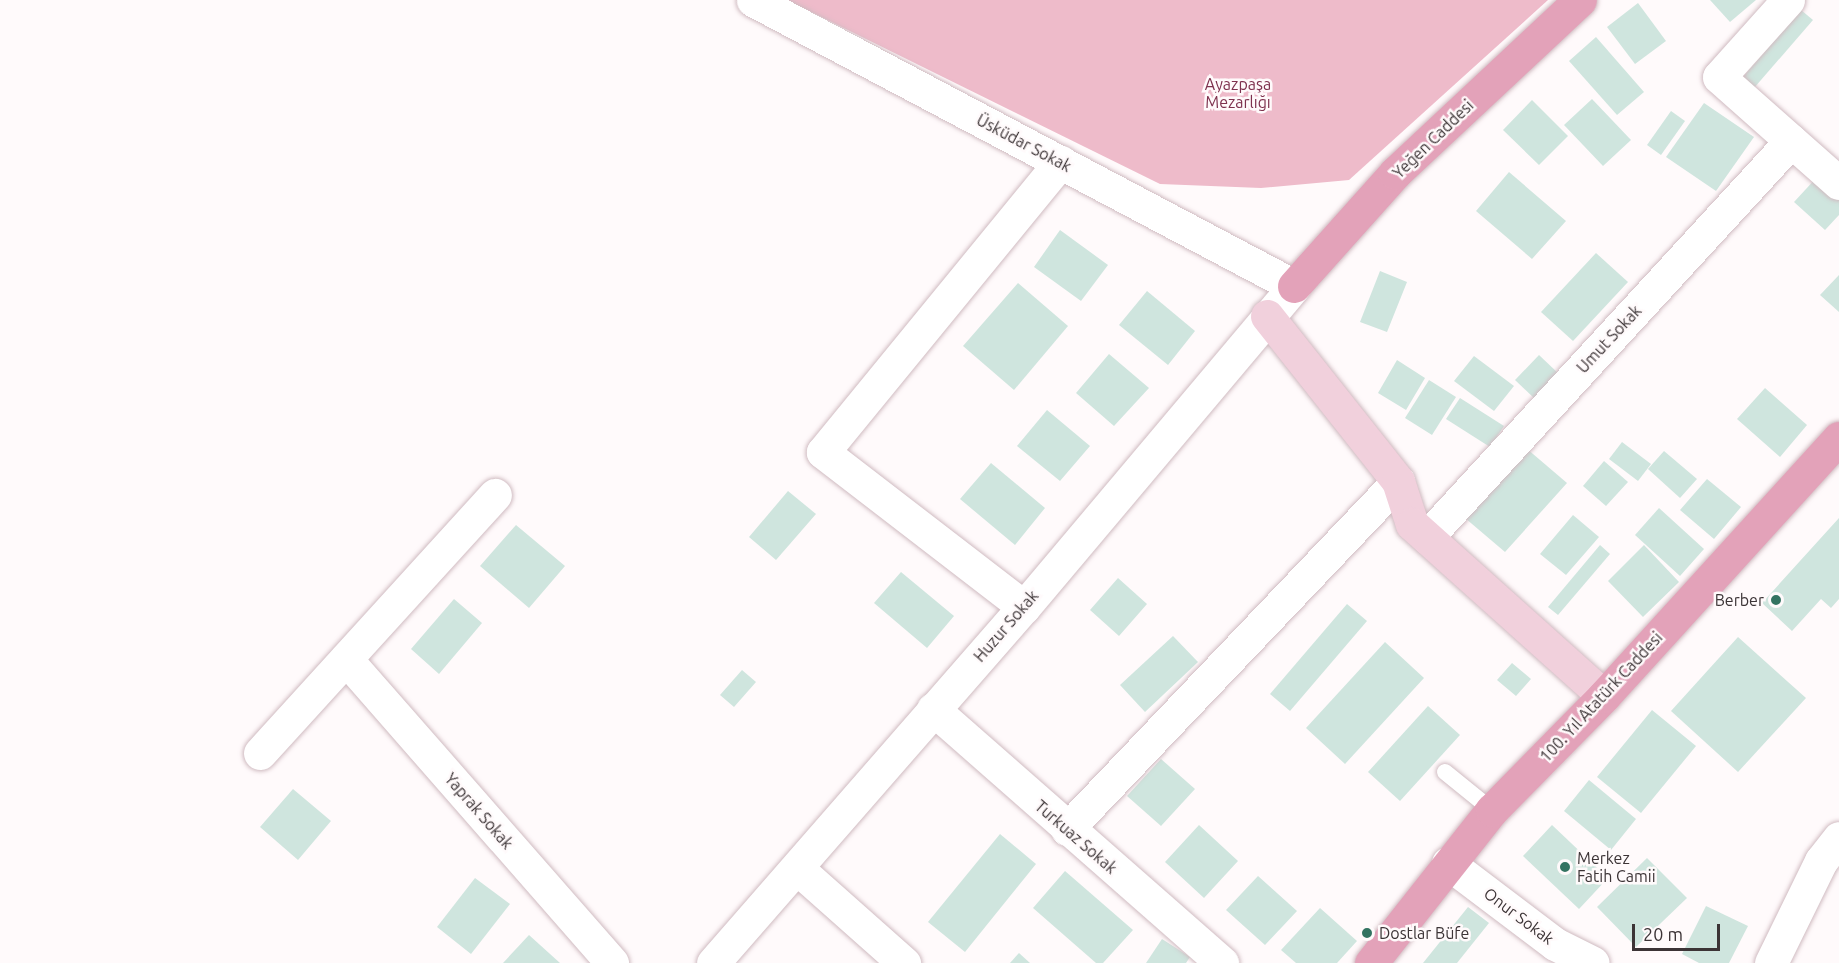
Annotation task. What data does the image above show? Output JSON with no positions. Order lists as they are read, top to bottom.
{
  "streets": {
    "main road": ["Yeğen Caddesi", "100. Yıl Atatürk Caddesi"],
    "street": [
      "Üsküdar Sokak",
      "Umut Sokak",
      "Huzur Sokak",
      "Yaprak Sokak",
      "Turkuaz Sokak",
      "Onur Sokak"
    ]
  },
  "crossings": [
    ["Yeğen Caddesi", "Üsküdar Sokak"],
    ["Yeğen Caddesi", "Huzur Sokak"],
    ["Üsküdar Sokak", "Huzur Sokak"],
    ["Huzur Sokak", "Turkuaz Sokak"],
    ["100. Yıl Atatürk Caddesi", "Onur Sokak"]
  ],
  "parks": ["Ayazpaşa Mezarlığı"],
  "places": ["Berber", "Merkez Fatih Camii", "Dostlar Büfe"],
  "scale_bar": "20 m"
}
